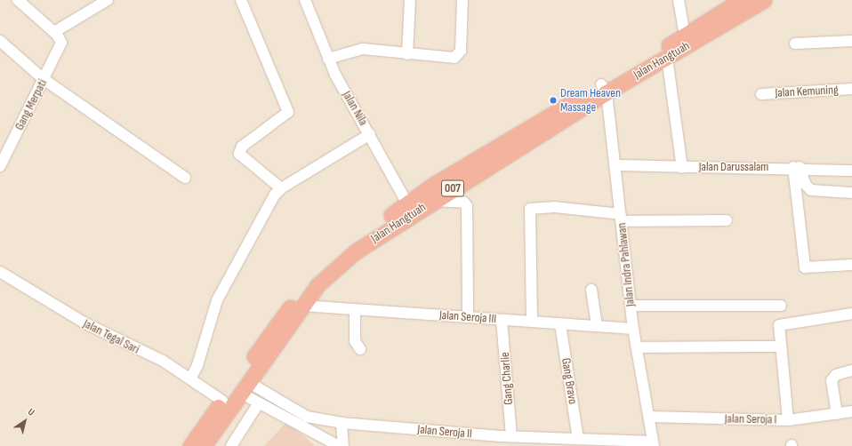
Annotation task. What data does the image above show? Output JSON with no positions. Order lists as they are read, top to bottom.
{
  "streets": {
    "highway": ["Jalan Hangtuah", "007"],
    "street": [
      "Jalan Kemuning",
      "Gang Merpati",
      "Jalan Nila",
      "Jalan Darussalam",
      "Jalan Indra Pahlawan",
      "Jalan Seroja III",
      "Jalan Tegal Sari",
      "Gang Charlie",
      "Gang Bravo",
      "Jalan Seroja I",
      "Jalan Seroja II"
    ]
  },
  "crossings": [
    ["Jalan Hangtuah", "Jalan Nila"],
    ["Jalan Hangtuah", "Jalan Indra Pahlawan"],
    ["Jalan Hangtuah", "Jalan Seroja III"],
    ["Jalan Hangtuah", "Jalan Tegal Sari"],
    ["Jalan Hangtuah", "Jalan Seroja II"],
    ["Jalan Darussalam", "Jalan Indra Pahlawan"],
    ["Jalan Indra Pahlawan", "Jalan Seroja III"],
    ["Jalan Indra Pahlawan", "Jalan Seroja I"],
    ["Jalan Indra Pahlawan", "Jalan Seroja II"],
    ["Jalan Seroja III", "Gang Charlie"],
    ["Jalan Seroja III", "Gang Bravo"],
    ["Gang Charlie", "Jalan Seroja II"],
    ["Gang Bravo", "Jalan Seroja II"]
  ],
  "places": ["Dream Heaven Massage"],
  "north": "top right"
}
